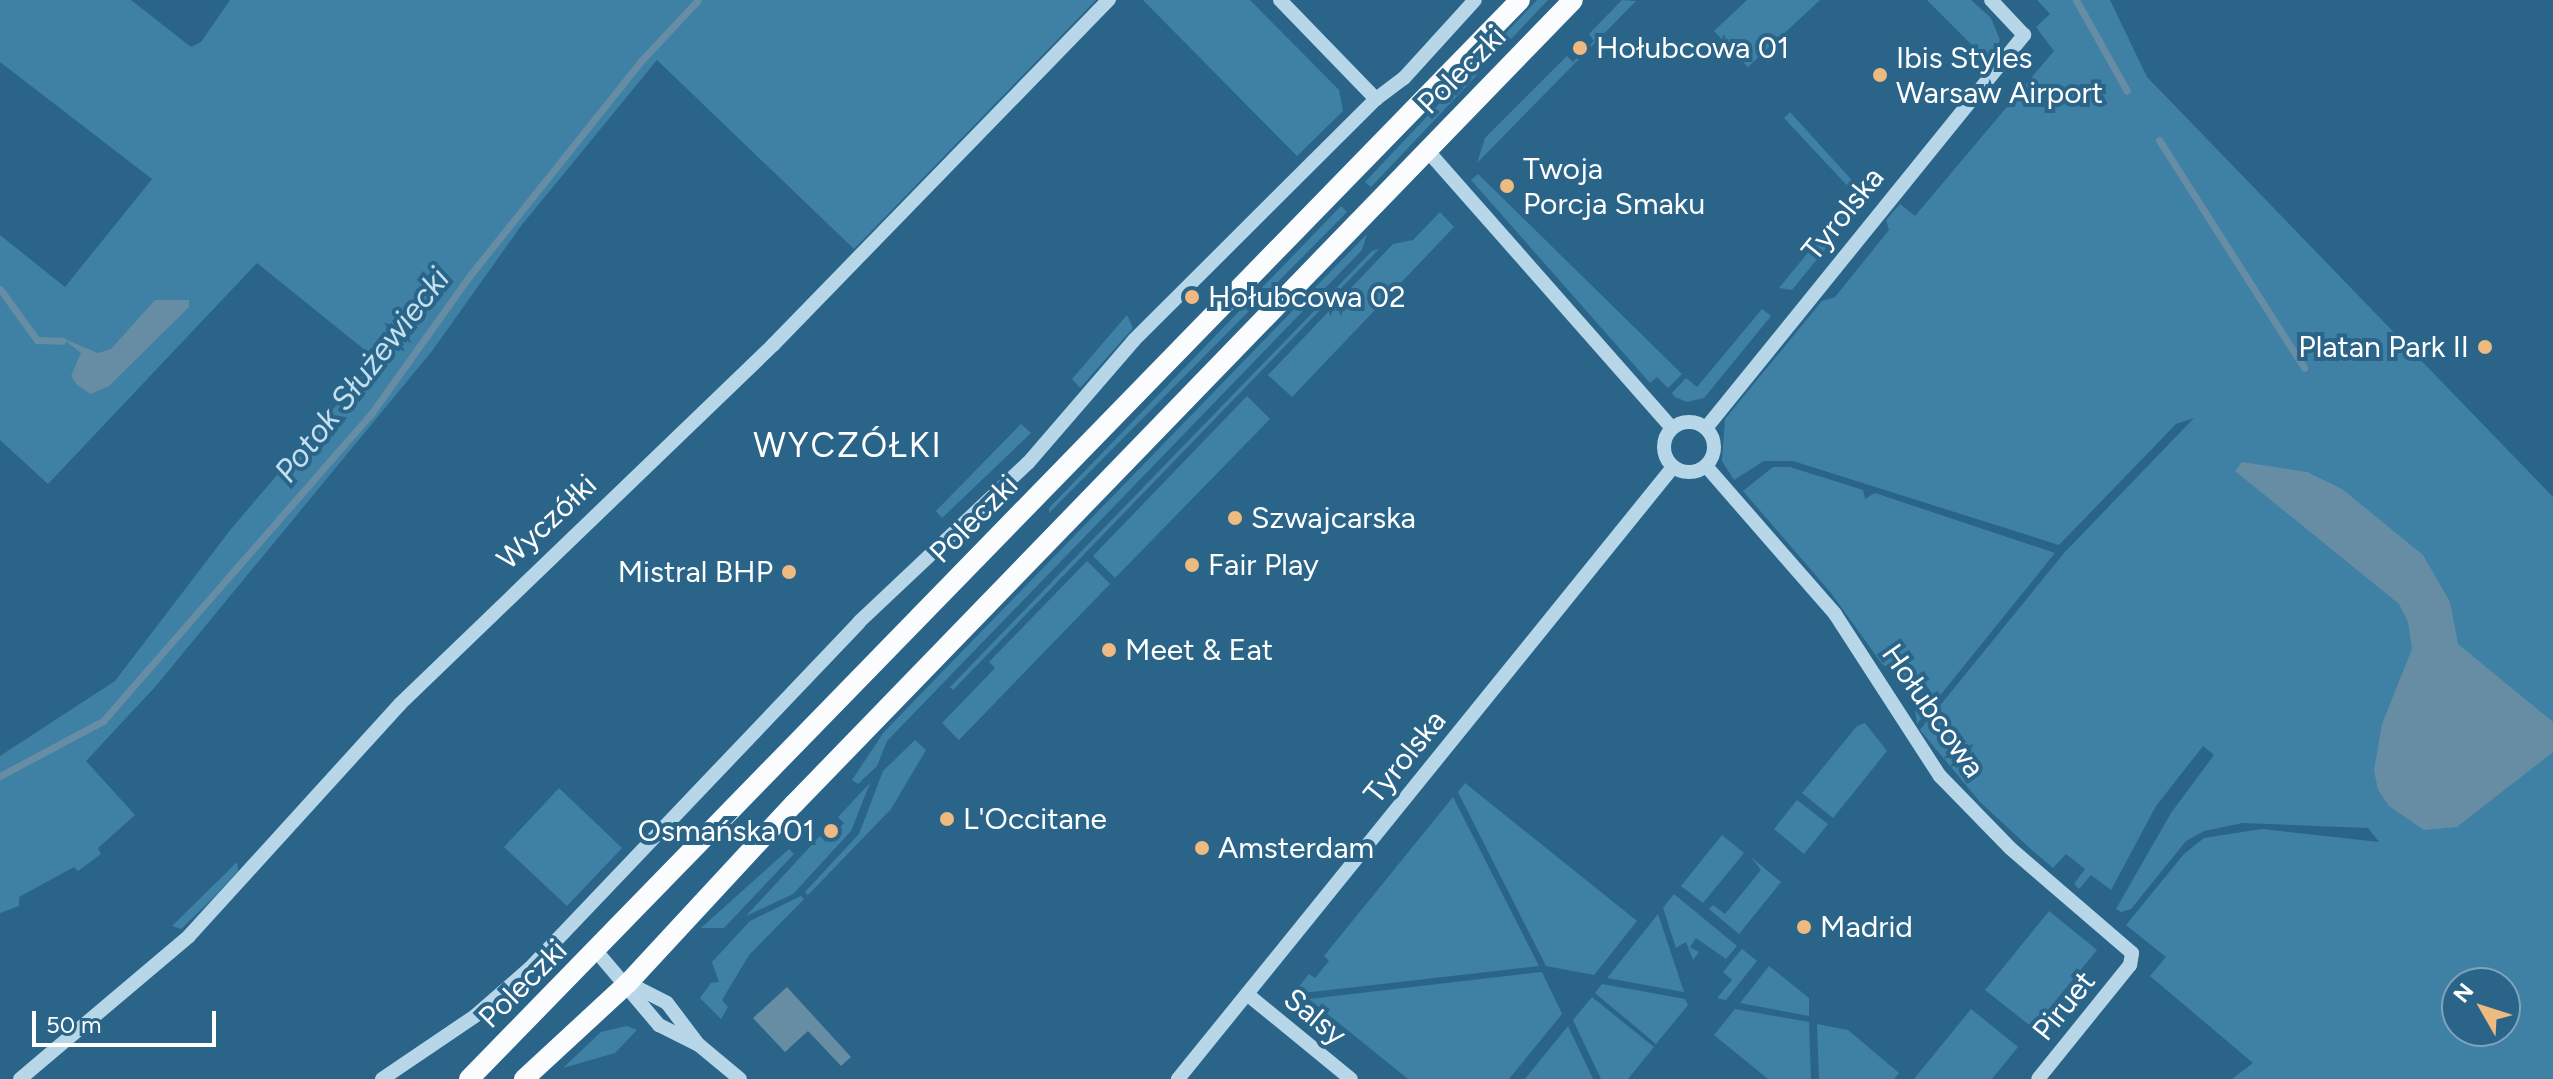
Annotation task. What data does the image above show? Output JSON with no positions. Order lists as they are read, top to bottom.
{
  "streets": {
    "main road": ["Poleczki"],
    "street": [
      "Tyrolska",
      "Wyczółki",
      "Hołubcowa",
      "Piruet",
      "Salsy"
    ]
  },
  "crossings": [
    ["Tyrolska", "Hołubcowa"],
    ["Tyrolska", "Salsy"],
    ["Hołubcowa", "Piruet"]
  ],
  "districts": ["WYCZÓŁKI"],
  "water": ["Potok Służewiecki"],
  "places": [
    "Hołubcowa 01",
    "Ibis Styles Warsaw Airport",
    "Twoja Porcja Smaku",
    "Hołubcowa 02",
    "Platan Park II",
    "Szwajcarska",
    "Fair Play",
    "Mistral BHP",
    "Meet & Eat",
    "L'Occitane",
    "Osmańska 01",
    "Amsterdam",
    "Madrid"
  ],
  "scale_bar": "50 m",
  "north": "top left"
}
